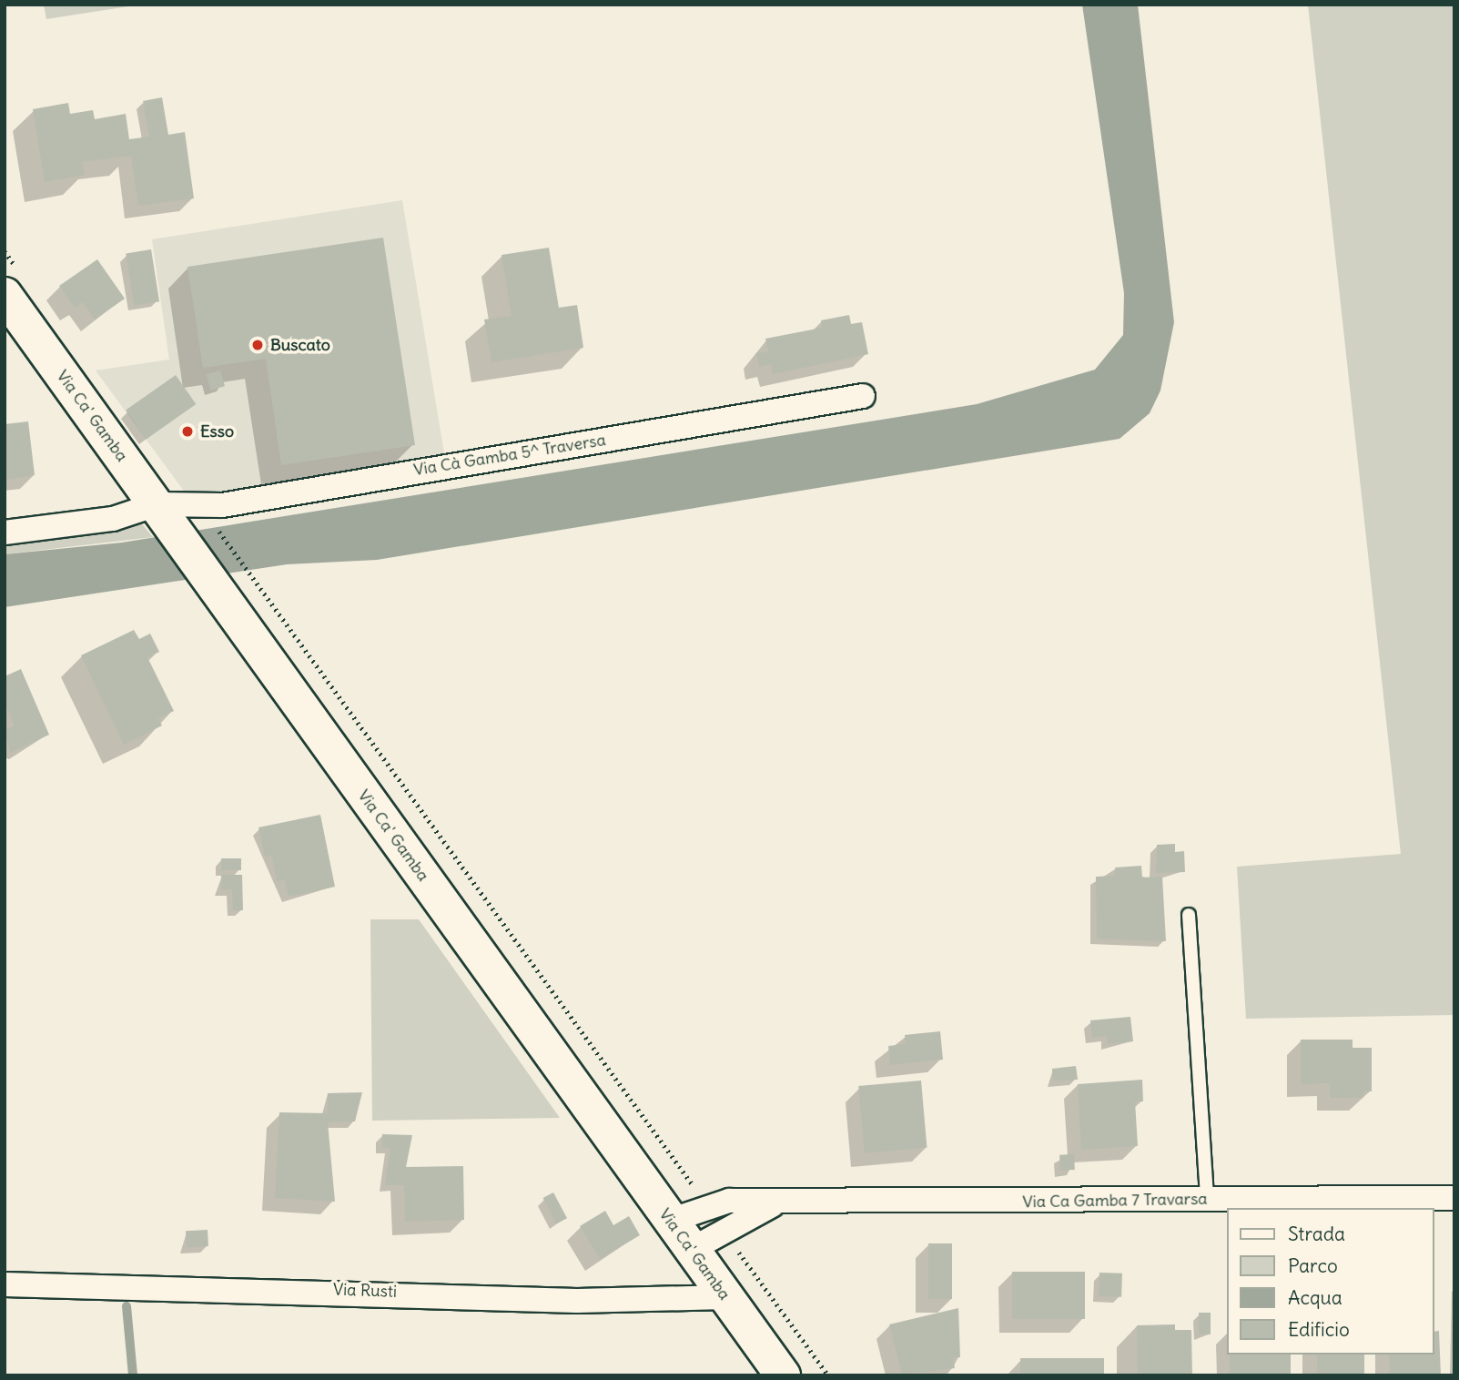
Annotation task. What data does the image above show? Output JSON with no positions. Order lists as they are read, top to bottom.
{
  "streets": {
    "street": [
      "Via Ca' Gamba",
      "Via Cà Gamba 5^ Traversa",
      "Via Ca Gamba 7 Travarsa",
      "Via Rusti"
    ]
  },
  "crossings": [
    ["Via Ca' Gamba", "Via Cà Gamba 5^ Traversa"],
    ["Via Ca' Gamba", "Via Ca Gamba 7 Travarsa"],
    ["Via Ca' Gamba", "Via Rusti"]
  ],
  "places": ["Buscato", "Esso"],
  "legend": [
    "Strada",
    "Parco",
    "Acqua",
    "Edificio"
  ]
}
